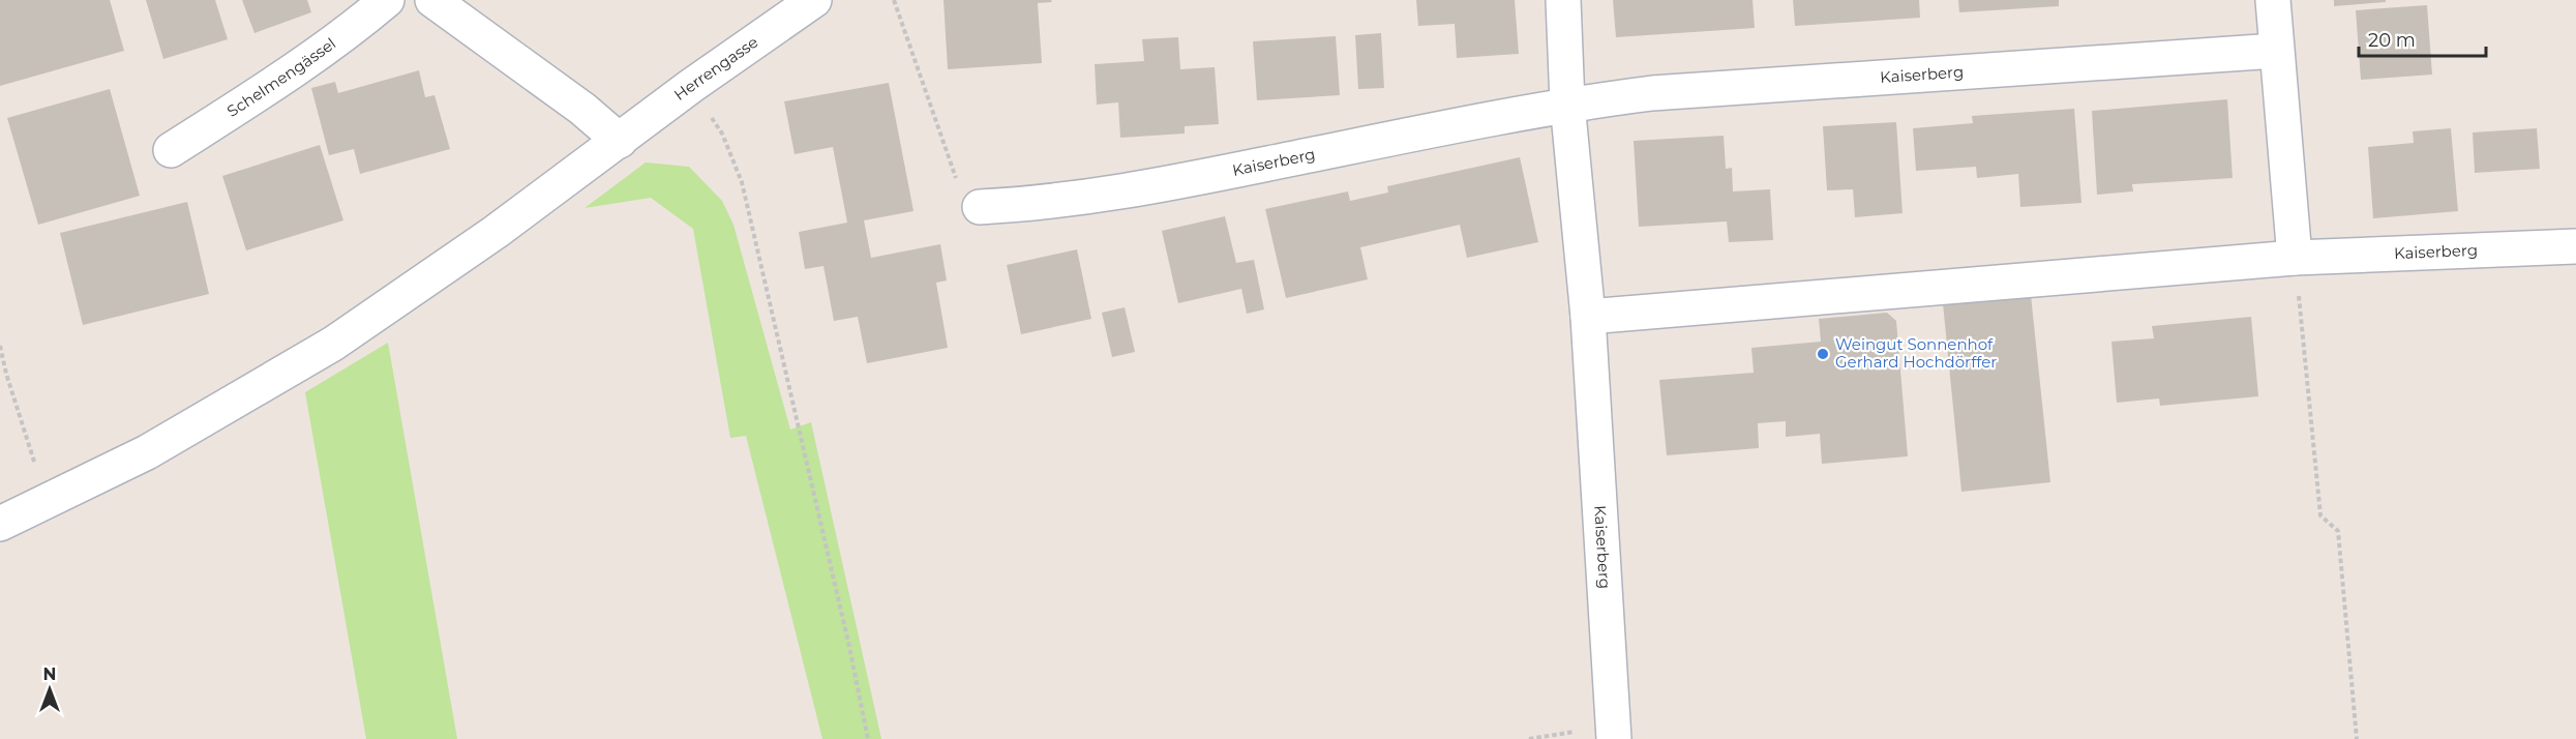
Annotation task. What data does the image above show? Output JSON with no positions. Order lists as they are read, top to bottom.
{
  "streets": {
    "street": ["Herrengasse", "Kaiserberg", "Schelmengässel"]
  },
  "places": ["Weingut Sonnenhof Gerhard Hochdörffer"],
  "scale_bar": "20 m",
  "north": "top"
}
